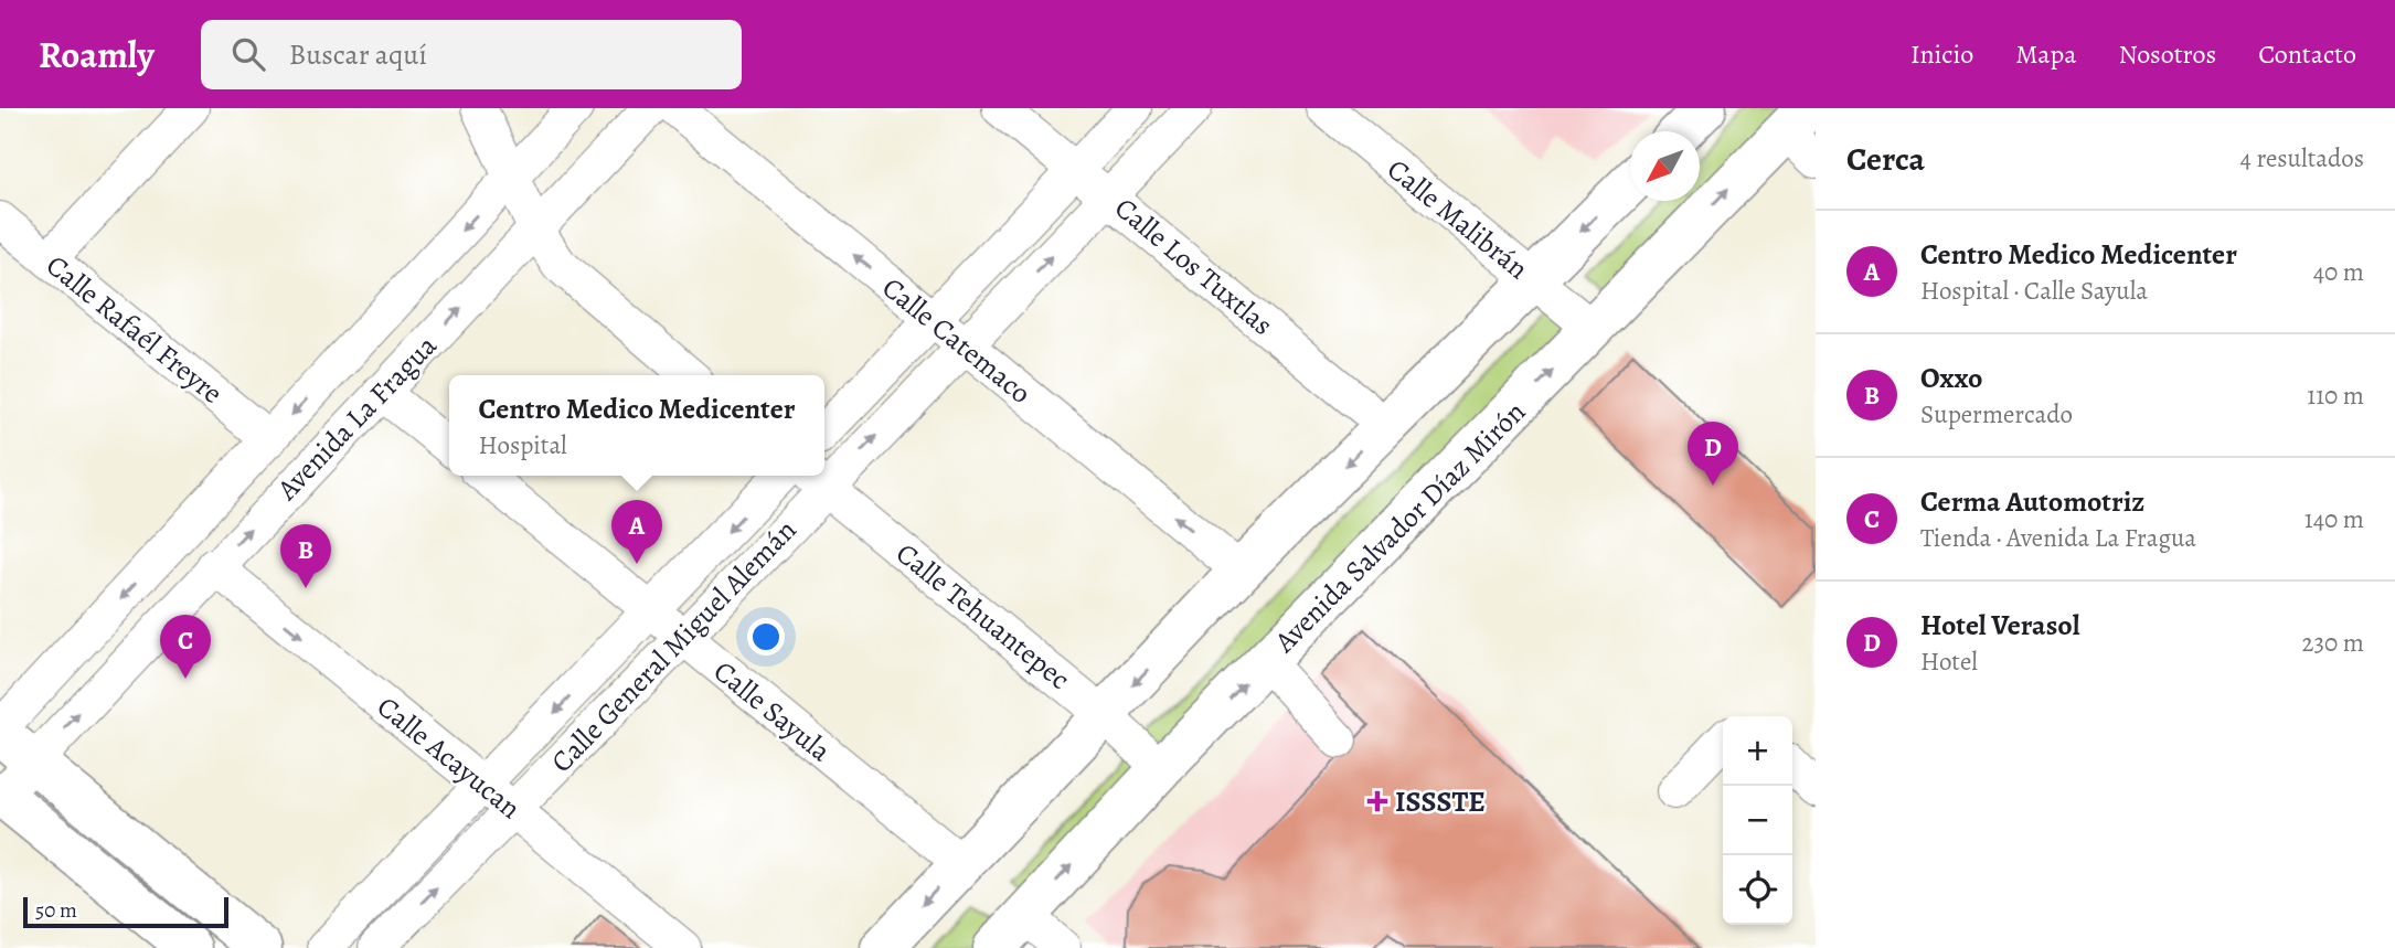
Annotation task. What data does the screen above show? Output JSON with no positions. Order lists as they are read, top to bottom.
{
  "streets": {
    "main road": ["Avenida Salvador Díaz Mirón"],
    "street": [
      "Calle Malibrán",
      "Calle Los Tuxtlas",
      "Calle Rafaél Freyre",
      "Calle Catemaco",
      "Avenida La Fragua",
      "Calle Tehuantepec",
      "Calle General Miguel Alemán",
      "Calle Sayula",
      "Calle Acayucan"
    ]
  },
  "crossings": [
    ["Calle Malibrán", "Avenida Salvador Díaz Mirón"],
    ["Calle Los Tuxtlas", "Calle General Miguel Alemán"],
    ["Calle Rafaél Freyre", "Avenida La Fragua"],
    ["Calle Catemaco", "Calle General Miguel Alemán"],
    ["Avenida La Fragua", "Calle Acayucan"],
    ["Avenida Salvador Díaz Mirón", "Calle Tehuantepec"],
    ["Calle Tehuantepec", "Calle General Miguel Alemán"],
    ["Calle General Miguel Alemán", "Calle Sayula"],
    ["Calle General Miguel Alemán", "Calle Acayucan"]
  ],
  "one_way": ["Calle Catemaco", "Calle Acayucan"],
  "places": {
    "health": ["ISSSTE"]
  },
  "scale_bar": "50 m",
  "north": "bottom left",
  "page": {
    "header": "Roamly",
    "search": "Buscar aquí",
    "nav": [
      "Inicio",
      "Mapa",
      "Nosotros",
      "Contacto"
    ],
    "heading": ["Cerca", "4 resultados"],
    "list": [
      {
        "mark": "A",
        "name": "Centro Medico Medicenter",
        "note": "Hospital · Calle Sayula",
        "value": "40 m"
      },
      {
        "mark": "B",
        "name": "Oxxo",
        "note": "Supermercado",
        "value": "110 m"
      },
      {
        "mark": "C",
        "name": "Cerma Automotriz",
        "note": "Tienda · Avenida La Fragua",
        "value": "140 m"
      },
      {
        "mark": "D",
        "name": "Hotel Verasol",
        "note": "Hotel",
        "value": "230 m"
      }
    ],
    "popup": ["Centro Medico Medicenter", "Hospital"],
    "pins": [
      "D",
      "A",
      "B",
      "C"
    ],
    "map_buttons": ["+", "−"],
    "scale": "50 m"
  }
}
